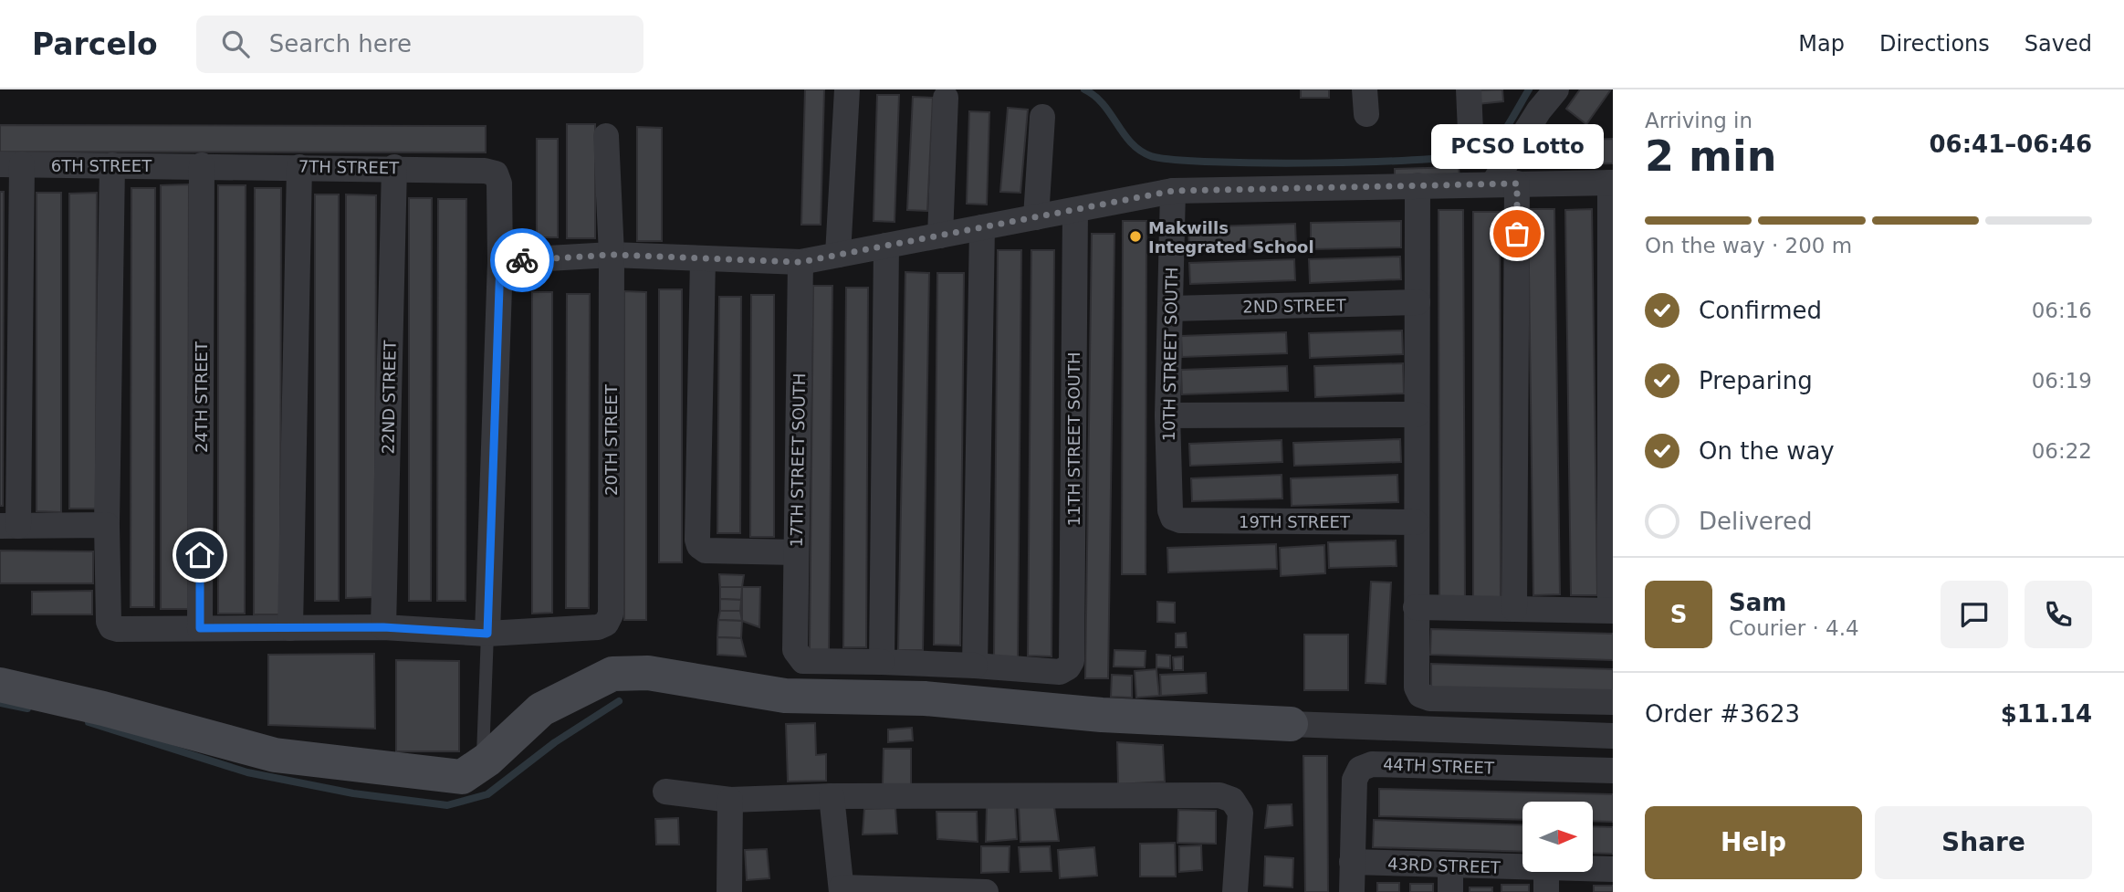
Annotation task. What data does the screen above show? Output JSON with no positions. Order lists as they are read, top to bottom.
{
  "streets": {
    "street": [
      "6TH STREET",
      "7TH STREET",
      "2ND STREET",
      "10TH STREET SOUTH",
      "24TH STREET",
      "22ND STREET",
      "11TH STREET SOUTH",
      "20TH STREET",
      "17TH STREET SOUTH",
      "19TH STREET",
      "44TH STREET",
      "43RD STREET"
    ]
  },
  "crossings": [
    ["6TH STREET", "7TH STREET"],
    ["6TH STREET", "24TH STREET"],
    ["7TH STREET", "24TH STREET"],
    ["7TH STREET", "22ND STREET"],
    ["2ND STREET", "10TH STREET SOUTH"],
    ["10TH STREET SOUTH", "19TH STREET"],
    ["44TH STREET", "43RD STREET"]
  ],
  "places": ["PCSO Lotto", "Makwills Integrated School"],
  "north": "right",
  "page": {
    "header": "Parcelo",
    "search": "Search here",
    "nav": ["Map", "Directions", "Saved"],
    "heading": ["2 min", "Arriving in", "06:41–06:46"],
    "panel": [
      "Sam",
      "Courier · 4.4",
      "Order #3623",
      "$11.14"
    ],
    "bubble": "PCSO Lotto",
    "bar": "On the way · 200 m",
    "list": [
      ["Confirmed", "06:16"],
      ["Preparing", "06:19"],
      ["On the way", "06:22"],
      "Delivered"
    ],
    "round": "S",
    "buttons": ["Help", "Share"]
  }
}
